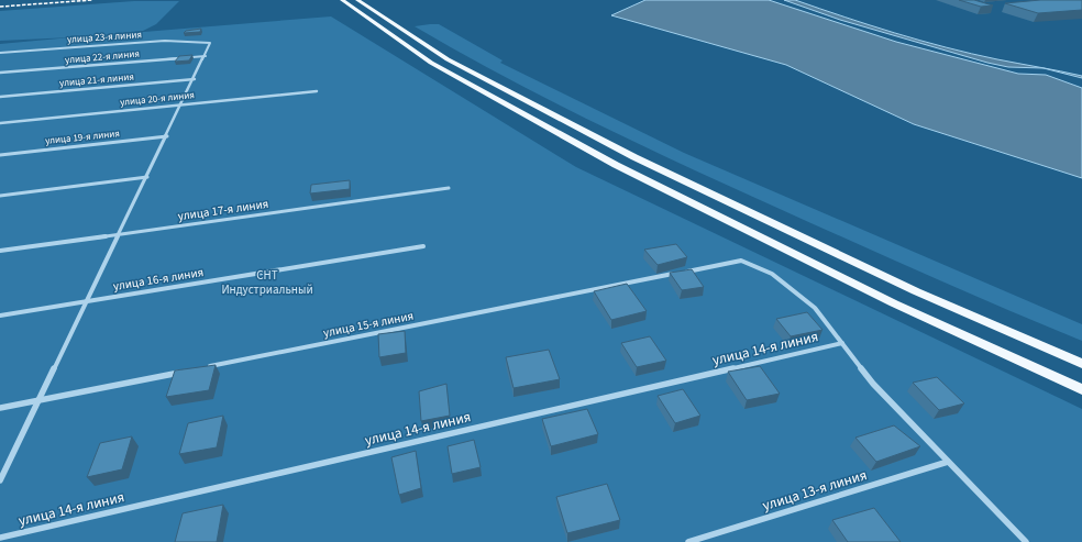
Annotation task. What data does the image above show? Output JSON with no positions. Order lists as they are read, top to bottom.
{
  "streets": {
    "street": [
      "улица 23-я линия",
      "улица 22-я линия",
      "улица 21-я линия",
      "улица 20-я линия",
      "улица 19-я линия",
      "улица 17-я линия",
      "улица 16-я линия",
      "улица 15-я линия",
      "улица 14-я линия",
      "улица 13-я линия"
    ]
  },
  "crossings": [
    ["улица 23-я линия", "улица 22-я линия"]
  ],
  "parks": ["СНТ Индустриальный"]
}
